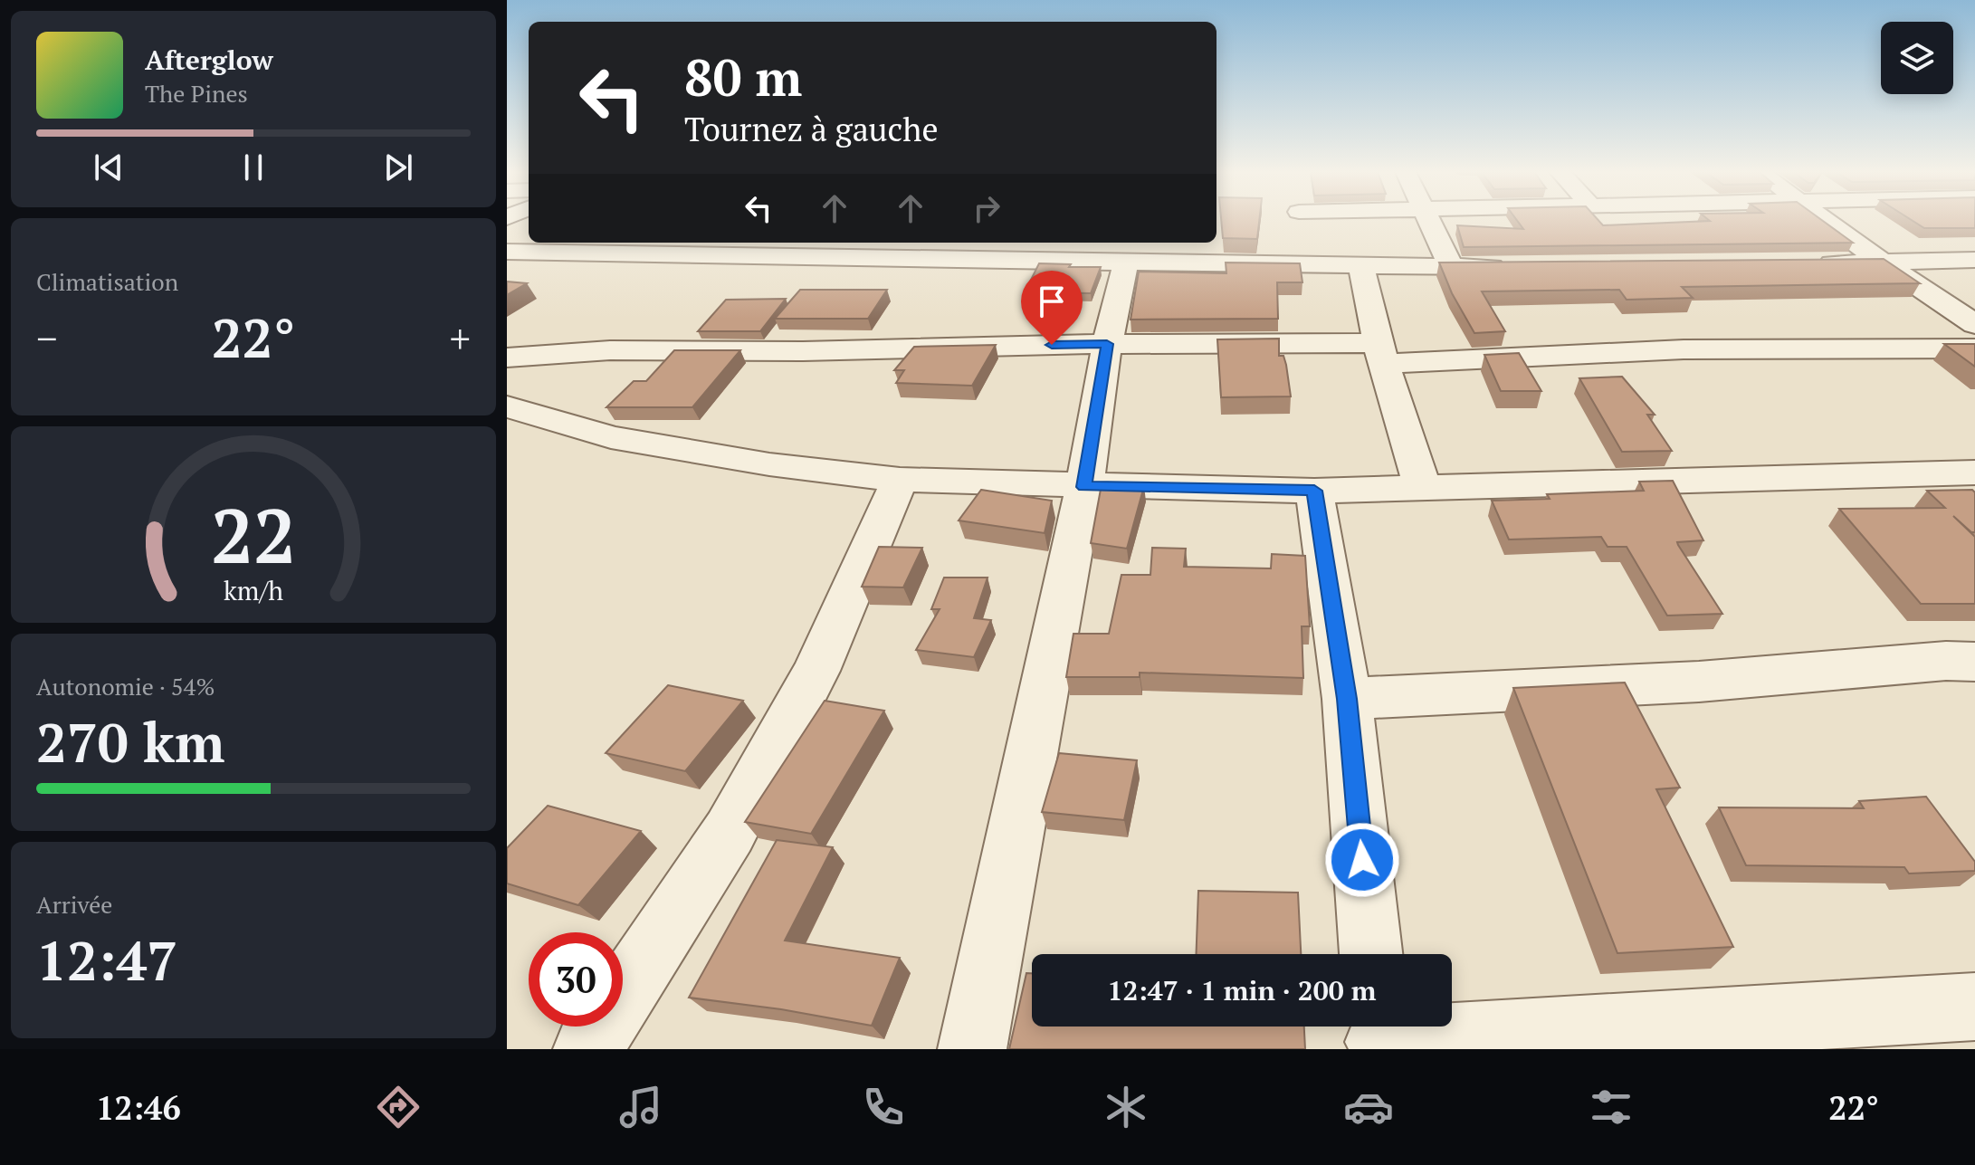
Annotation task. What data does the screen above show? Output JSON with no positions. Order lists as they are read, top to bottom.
{
  "page": {
    "turn": ["80 m", "Tournez à gauche"],
    "song": ["Afterglow", "The Pines"],
    "tile": [
      "Climatisation",
      ["Autonomie · 54%", "270 km"],
      ["Arrivée", "12:47"]
    ],
    "heat": ["−", "22°", "+"],
    "limit": "30",
    "trip": "12:47 · 1 min · 200 m",
    "tabs": ["12:46", "22°"],
    "gauge": ["22", "km/h"]
  }
}
